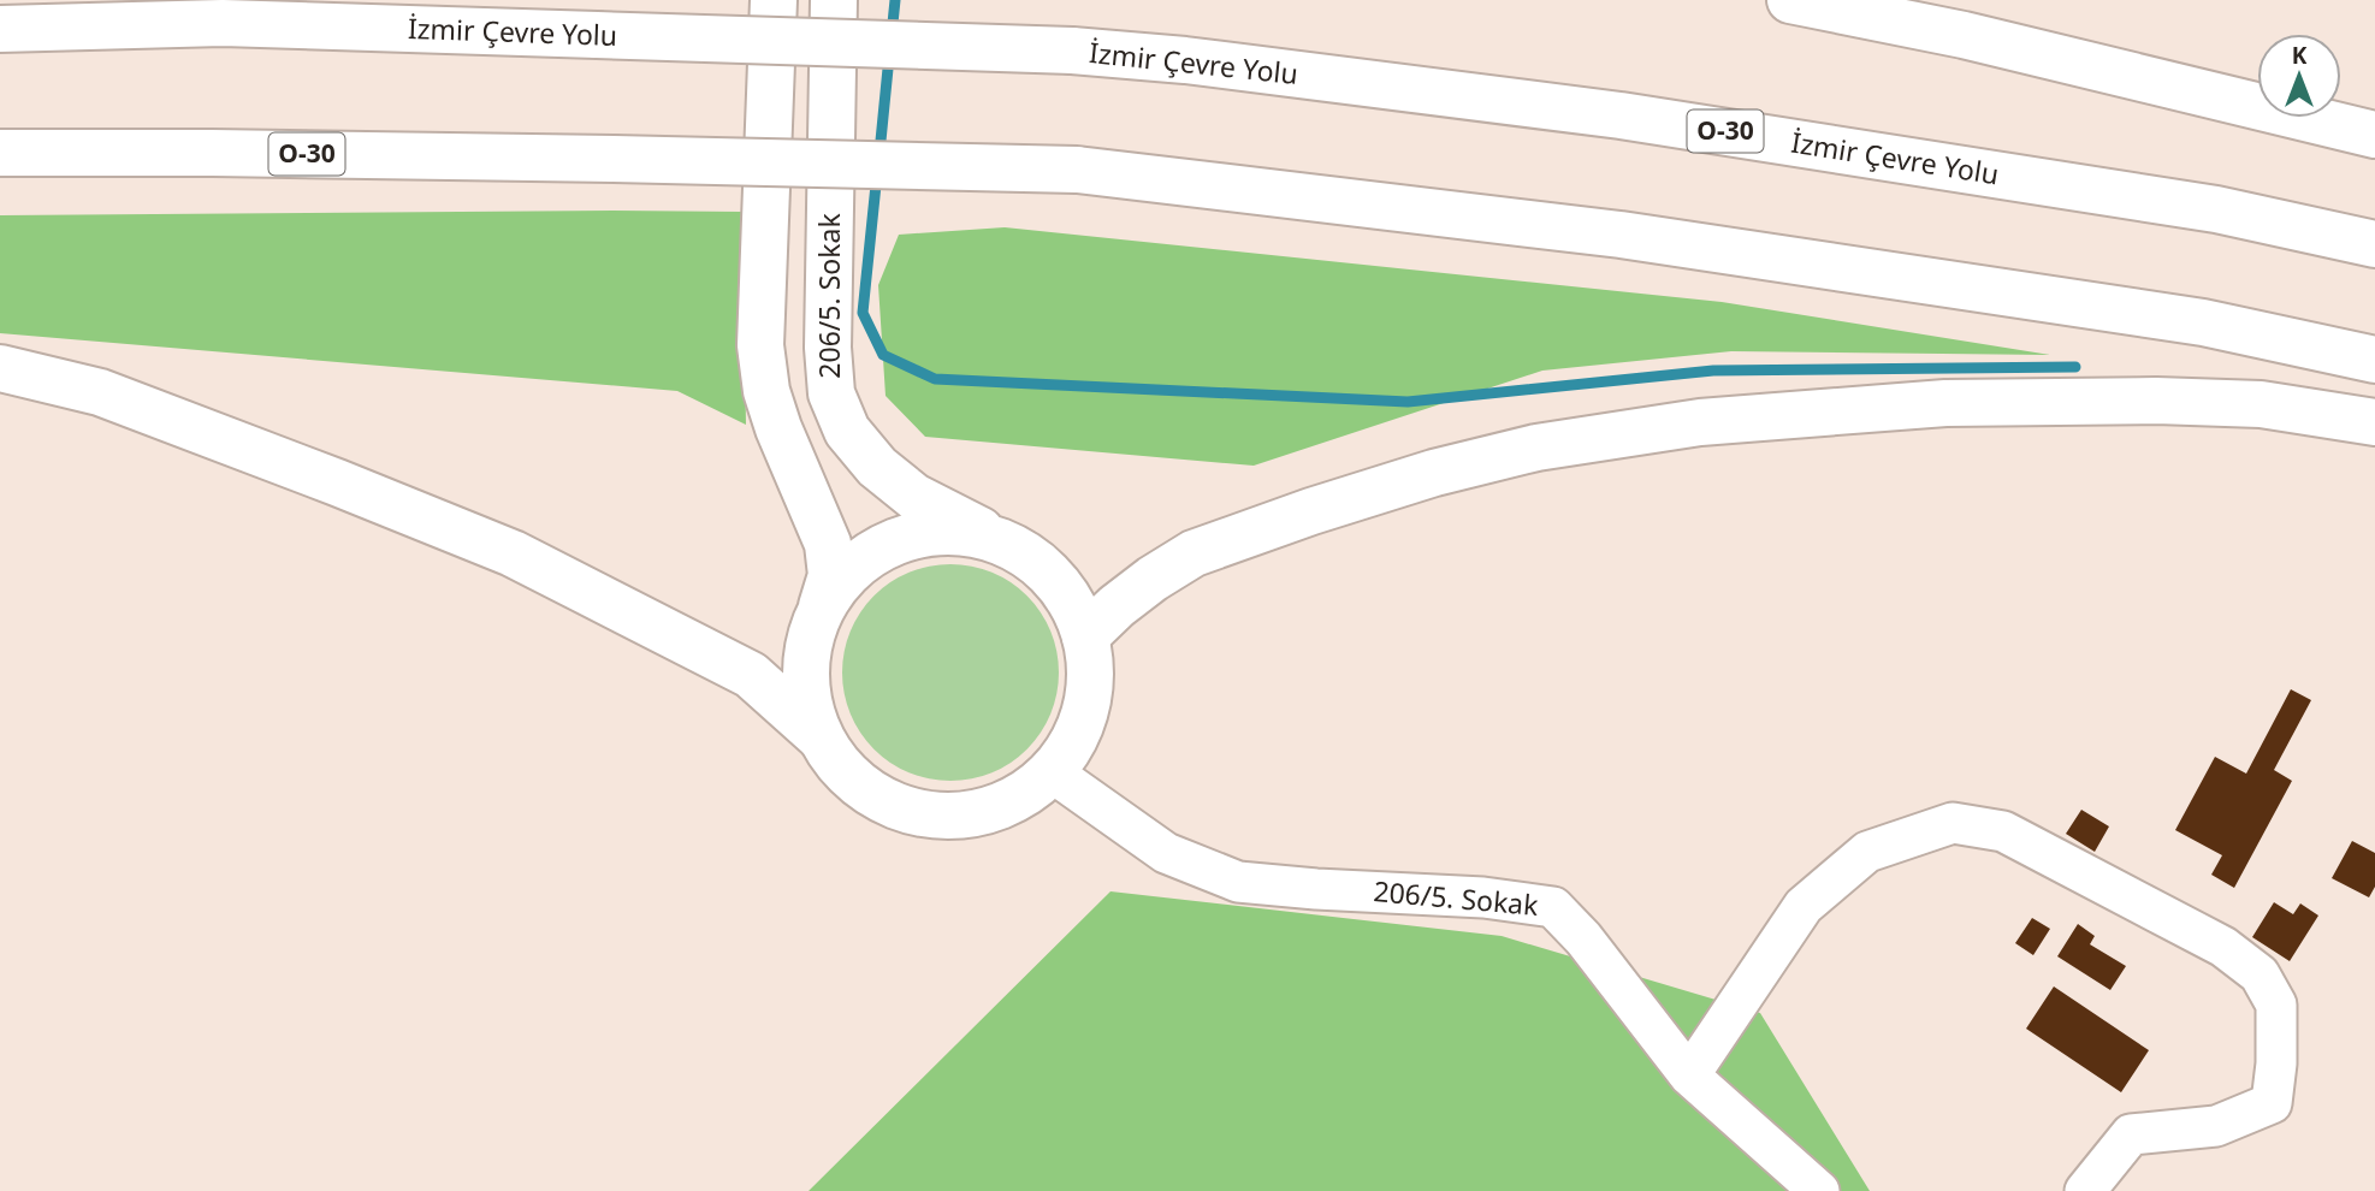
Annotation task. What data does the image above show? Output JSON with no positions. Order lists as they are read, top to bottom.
{
  "streets": {
    "main road": ["İzmir Çevre Yolu", "O-30", "206/5. Sokak"]
  },
  "north": "top"
}
